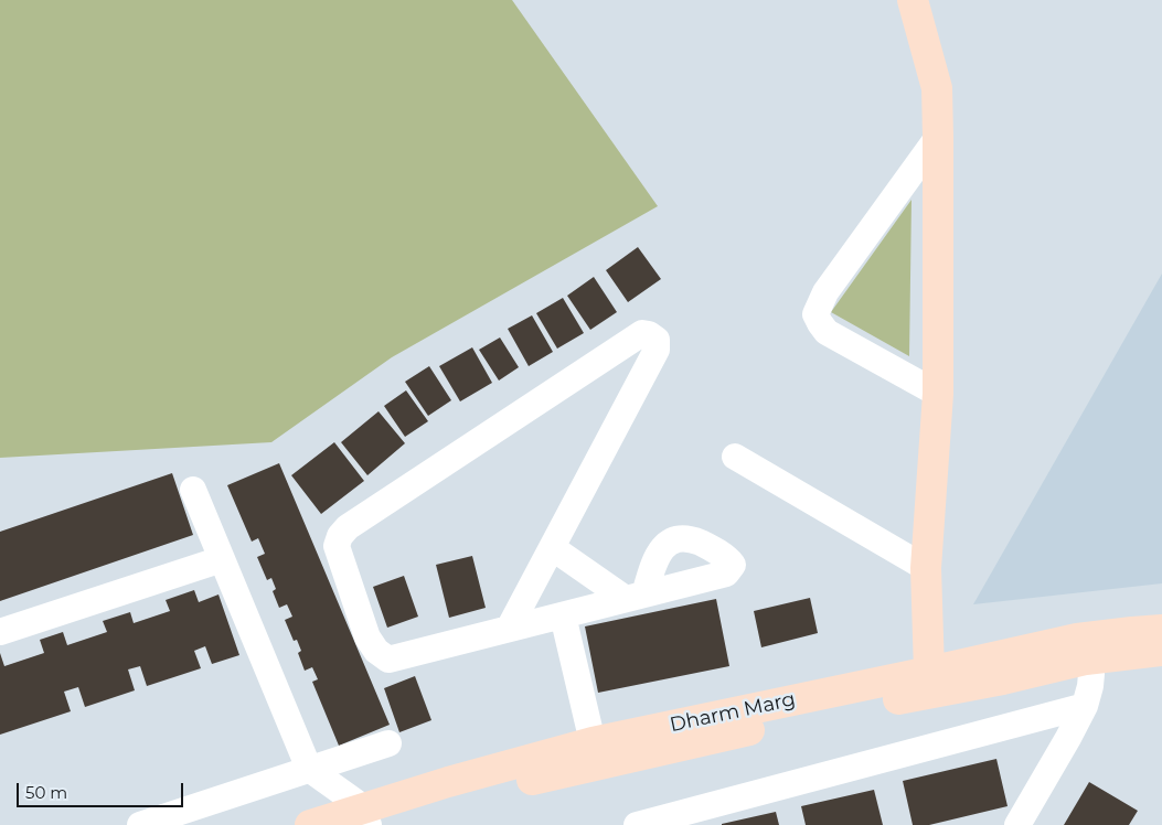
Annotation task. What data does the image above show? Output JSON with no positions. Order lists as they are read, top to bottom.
{
  "streets": {
    "main road": ["Dharm Marg"]
  },
  "scale_bar": "50 m"
}
